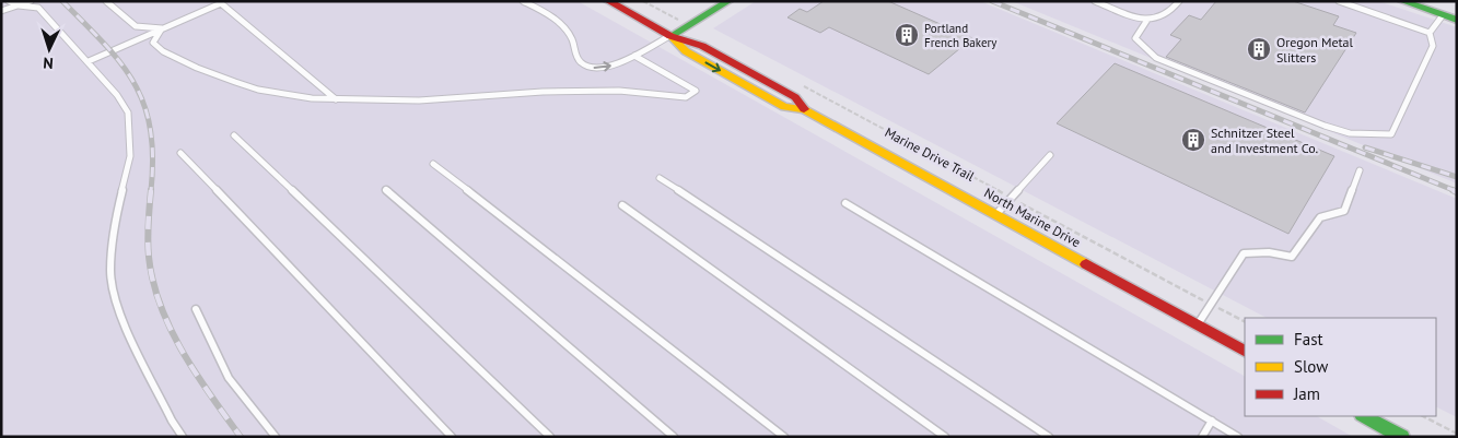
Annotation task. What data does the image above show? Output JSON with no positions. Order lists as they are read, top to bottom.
{
  "streets": {
    "main road": ["North Marine Drive"],
    "path": ["Marine Drive Trail"]
  },
  "places": {
    "building": ["Portland French Bakery", "Oregon Metal Slitters", "Schnitzer Steel and Investment Co."]
  },
  "legend": ["Fast", "Slow", "Jam"],
  "north": "bottom"
}
